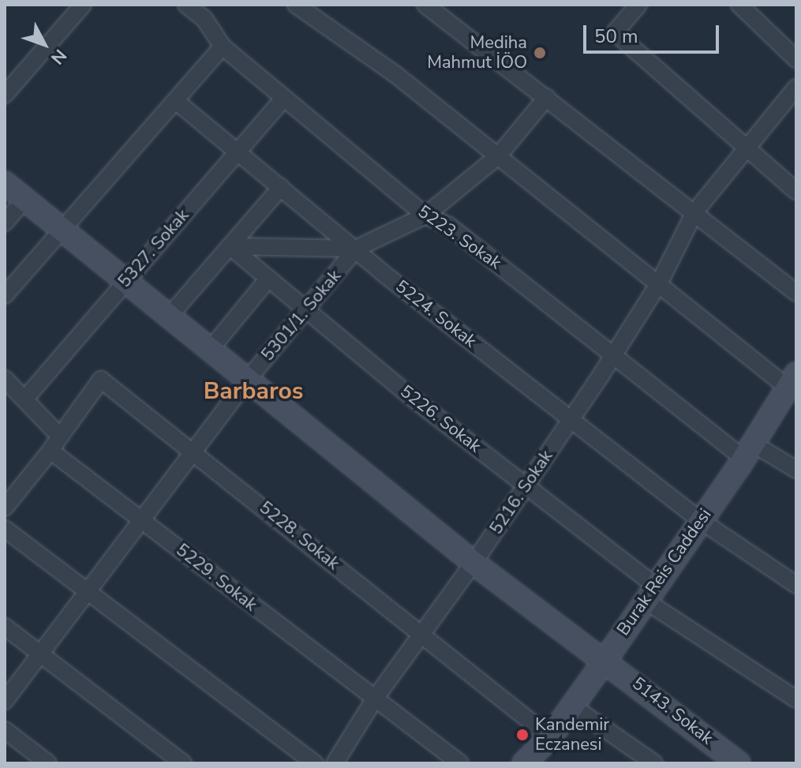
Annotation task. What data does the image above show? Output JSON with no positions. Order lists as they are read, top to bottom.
{
  "streets": {
    "street": [
      "5223. Sokak",
      "5327. Sokak",
      "5224. Sokak",
      "5301/1. Sokak",
      "5226. Sokak",
      "5216. Sokak",
      "5228. Sokak",
      "Burak Reis Caddesi",
      "5229. Sokak",
      "5143. Sokak"
    ]
  },
  "crossings": [
    ["5223. Sokak", "5327. Sokak"],
    ["5223. Sokak", "5301/1. Sokak"],
    ["5223. Sokak", "5216. Sokak"],
    ["5223. Sokak", "Burak Reis Caddesi"],
    ["5327. Sokak", "5224. Sokak"],
    ["5327. Sokak", "5143. Sokak"],
    ["5224. Sokak", "5301/1. Sokak"],
    ["5224. Sokak", "5216. Sokak"],
    ["5224. Sokak", "Burak Reis Caddesi"],
    ["5301/1. Sokak", "5226. Sokak"],
    ["5301/1. Sokak", "5228. Sokak"],
    ["5301/1. Sokak", "5229. Sokak"],
    ["5301/1. Sokak", "5143. Sokak"],
    ["5226. Sokak", "5216. Sokak"],
    ["5226. Sokak", "Burak Reis Caddesi"],
    ["5216. Sokak", "5228. Sokak"],
    ["5216. Sokak", "5229. Sokak"],
    ["5216. Sokak", "5143. Sokak"],
    ["5228. Sokak", "Burak Reis Caddesi"],
    ["Burak Reis Caddesi", "5143. Sokak"]
  ],
  "districts": ["Barbaros"],
  "places": ["Mediha Mahmut İÖO", "Kandemir Eczanesi"],
  "scale_bar": "50 m",
  "north": "bottom right"
}
